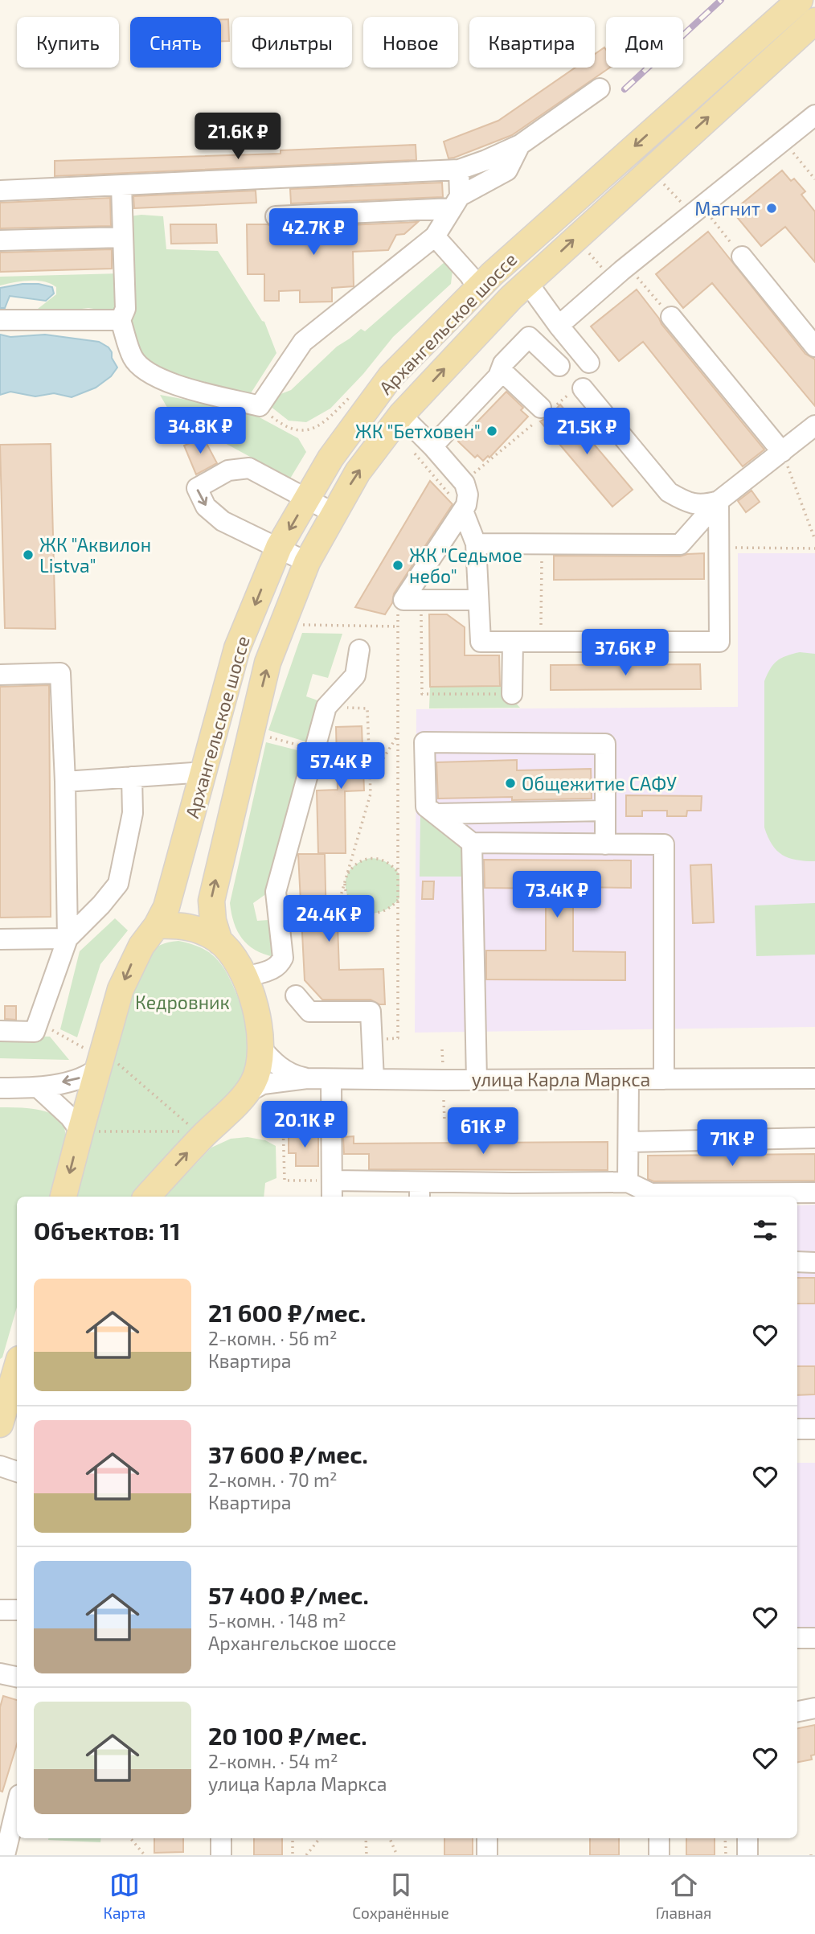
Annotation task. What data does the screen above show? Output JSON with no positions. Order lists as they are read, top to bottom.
{
  "streets": {
    "main road": ["Архангельское шоссе"],
    "street": ["улица Карла Маркса"]
  },
  "parks": ["Кедровник"],
  "places": [
    "Магнит",
    "ЖК \"Бетховен\"",
    "ЖК \"Аквилон Listva\"",
    "ЖК \"Седьмое небо\"",
    "Общежитие САФУ"
  ],
  "page": {
    "chip": [
      "Купить",
      "Снять",
      "Фильтры",
      "Новое",
      "Квартира",
      "Дом"
    ],
    "price": [
      "21.6K ₽",
      "42.7K ₽",
      "34.8K ₽",
      "21.5K ₽",
      "37.6K ₽",
      "57.4K ₽",
      "73.4K ₽",
      "24.4K ₽",
      "20.1K ₽",
      "61K ₽",
      "71K ₽"
    ],
    "heading": "Объектов: 11",
    "list": [
      {
        "name": "21 600 ₽/мес.",
        "note": "2-комн. · 56 m² · Квартира"
      },
      {
        "name": "37 600 ₽/мес.",
        "note": "2-комн. · 70 m² · Квартира"
      },
      {
        "name": "57 400 ₽/мес.",
        "note": "5-комн. · 148 m² · Архангельское шоссе"
      },
      {
        "name": "20 100 ₽/мес.",
        "note": "2-комн. · 54 m² · улица Карла Маркса"
      }
    ],
    "tabs": ["Карта", "Сохранённые", "Главная"]
  }
}
